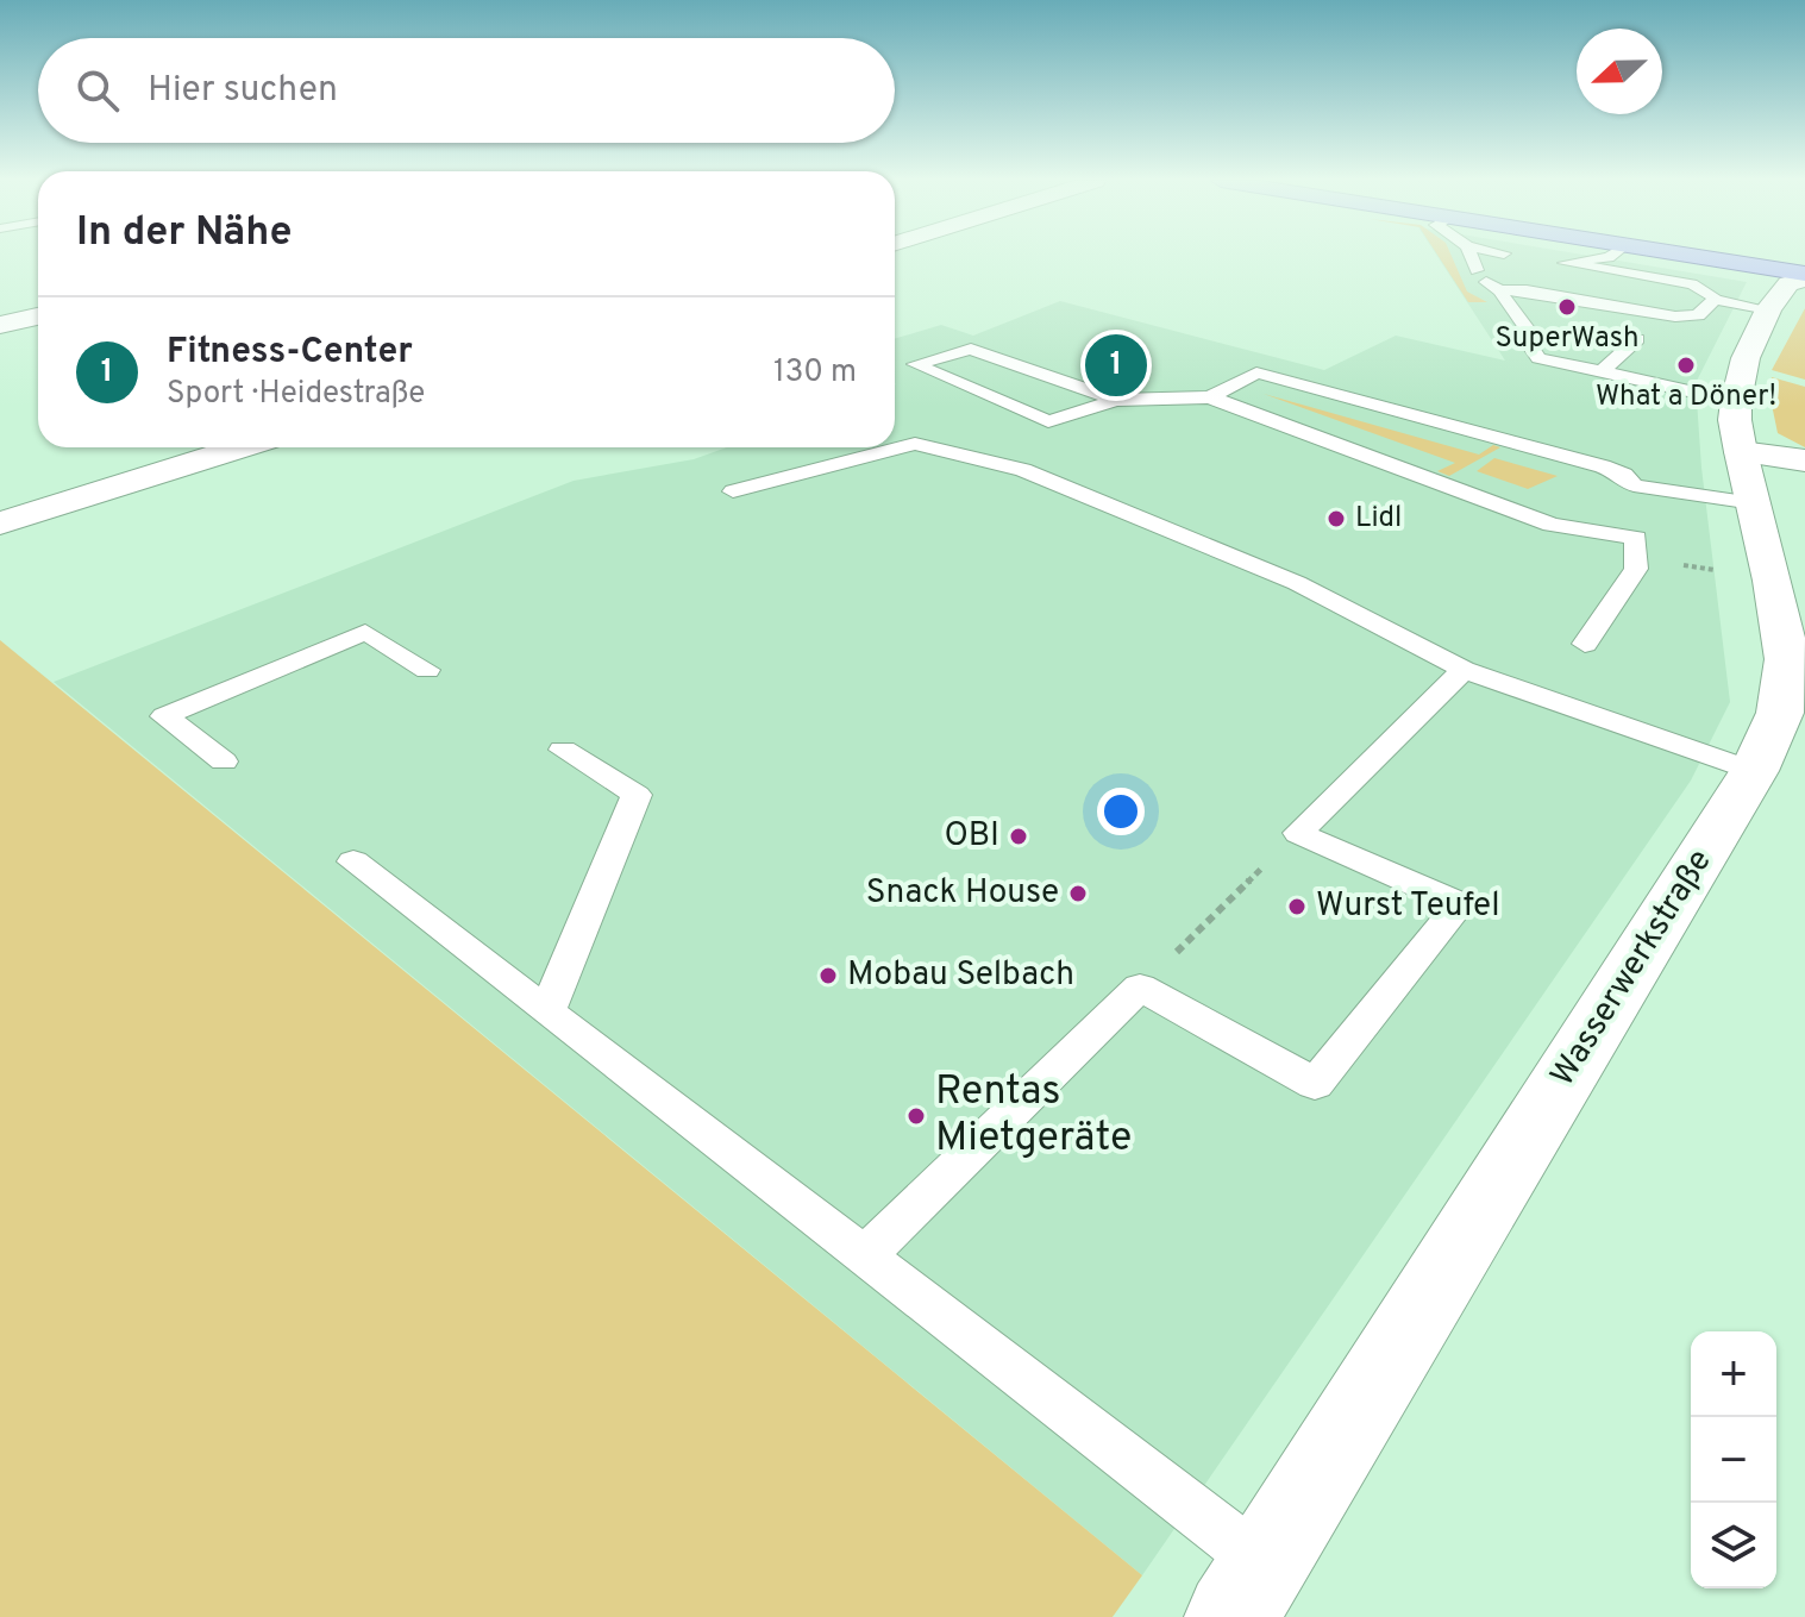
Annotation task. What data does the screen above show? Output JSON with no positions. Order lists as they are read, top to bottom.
{
  "streets": {
    "main road": ["Wasserwerkstraße"]
  },
  "places": [
    "SuperWash",
    "What a Döner!",
    "Lidl",
    "OBI",
    "Snack House",
    "Wurst Teufel",
    "Mobau Selbach",
    "Rentas Mietgeräte"
  ],
  "north": "left",
  "page": {
    "search": "Hier suchen",
    "heading": "In der Nähe",
    "list": [
      {
        "mark": "1",
        "name": "Fitness-Center",
        "note": "Sport · Heidestraße",
        "value": "130 m"
      }
    ],
    "pins": "1",
    "map_buttons": ["+", "−"]
  }
}
